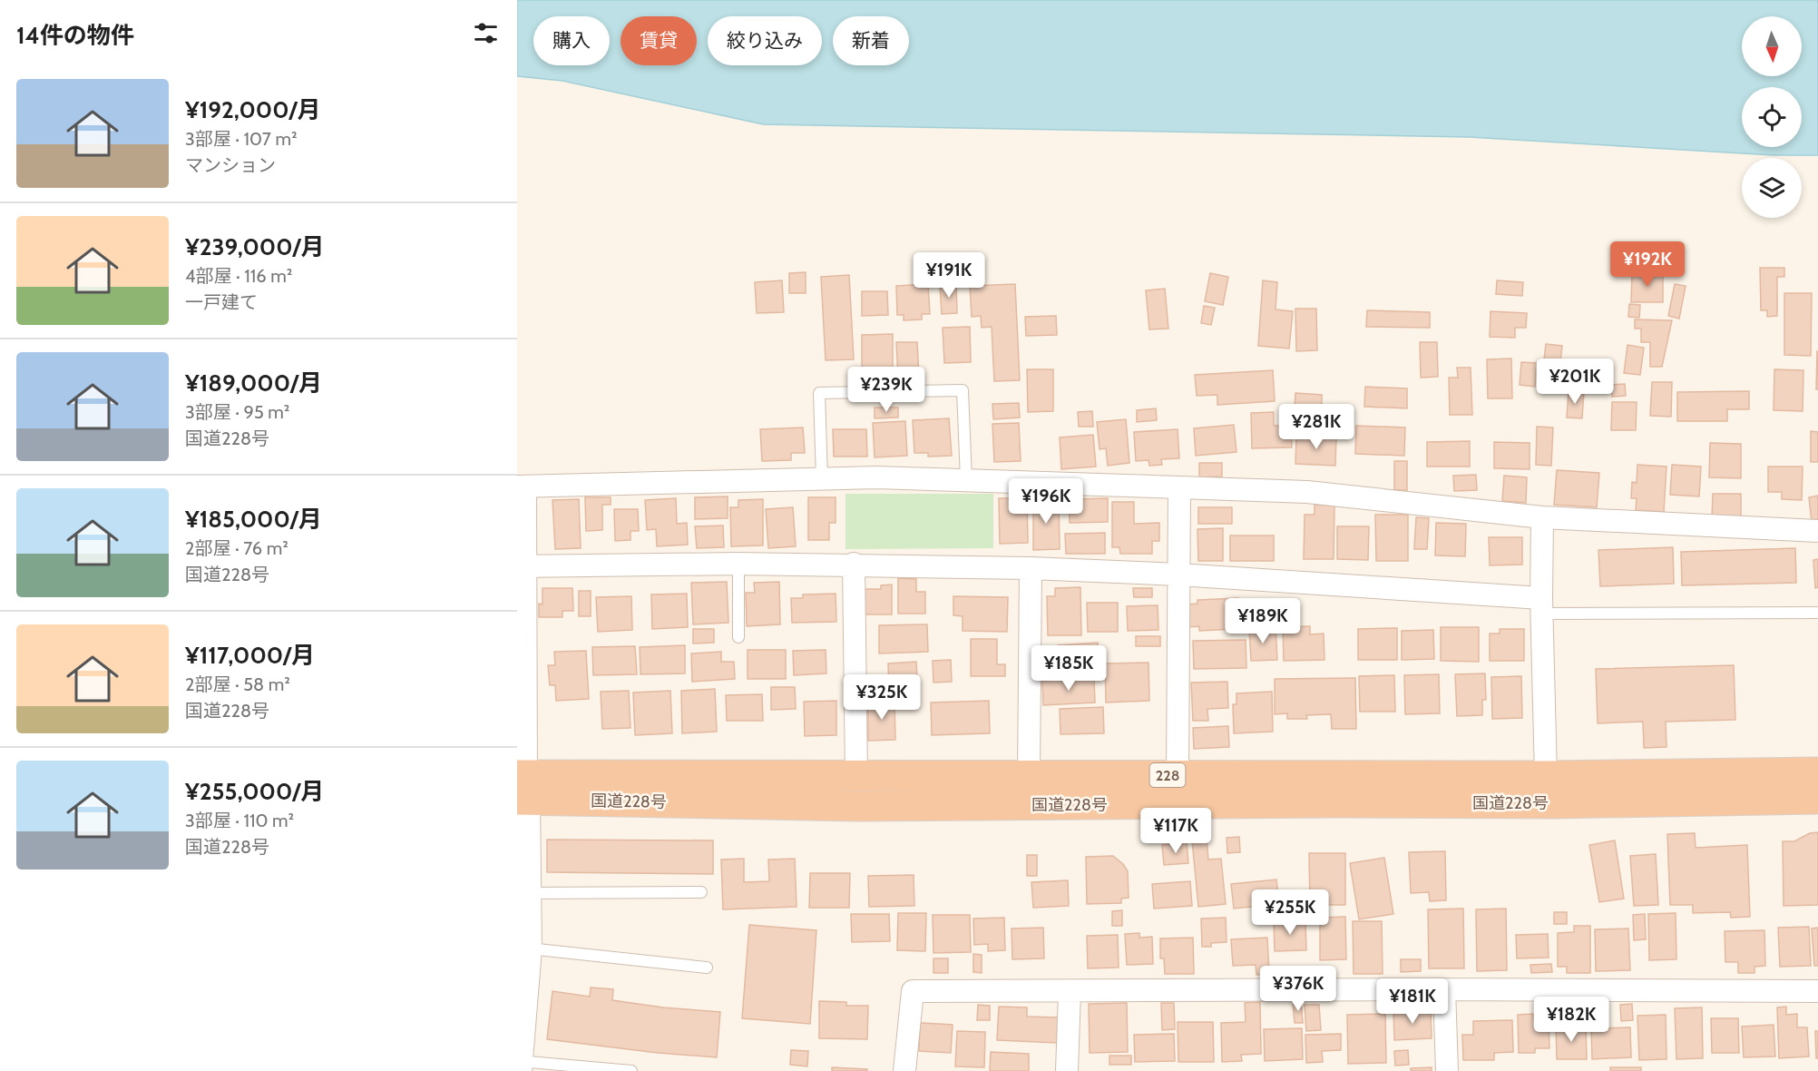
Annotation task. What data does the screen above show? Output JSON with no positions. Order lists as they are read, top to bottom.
{
  "streets": {
    "highway": ["228", "国道228号"]
  },
  "north": "bottom",
  "page": {
    "heading": "14件の物件",
    "chip": [
      "購入",
      "賃貸",
      "絞り込み",
      "新着"
    ],
    "list": [
      {
        "name": "¥192,000/月",
        "note": "3部屋 · 107 m² · マンション"
      },
      {
        "name": "¥239,000/月",
        "note": "4部屋 · 116 m² · 一戸建て"
      },
      {
        "name": "¥189,000/月",
        "note": "3部屋 · 95 m² · 国道228号"
      },
      {
        "name": "¥185,000/月",
        "note": "2部屋 · 76 m² · 国道228号"
      },
      {
        "name": "¥117,000/月",
        "note": "2部屋 · 58 m² · 国道228号"
      },
      {
        "name": "¥255,000/月",
        "note": "3部屋 · 110 m² · 国道228号"
      }
    ],
    "price": [
      "¥192K",
      "¥191K",
      "¥201K",
      "¥239K",
      "¥281K",
      "¥196K",
      "¥189K",
      "¥185K",
      "¥325K",
      "¥117K",
      "¥255K",
      "¥376K",
      "¥181K",
      "¥182K"
    ]
  }
}
